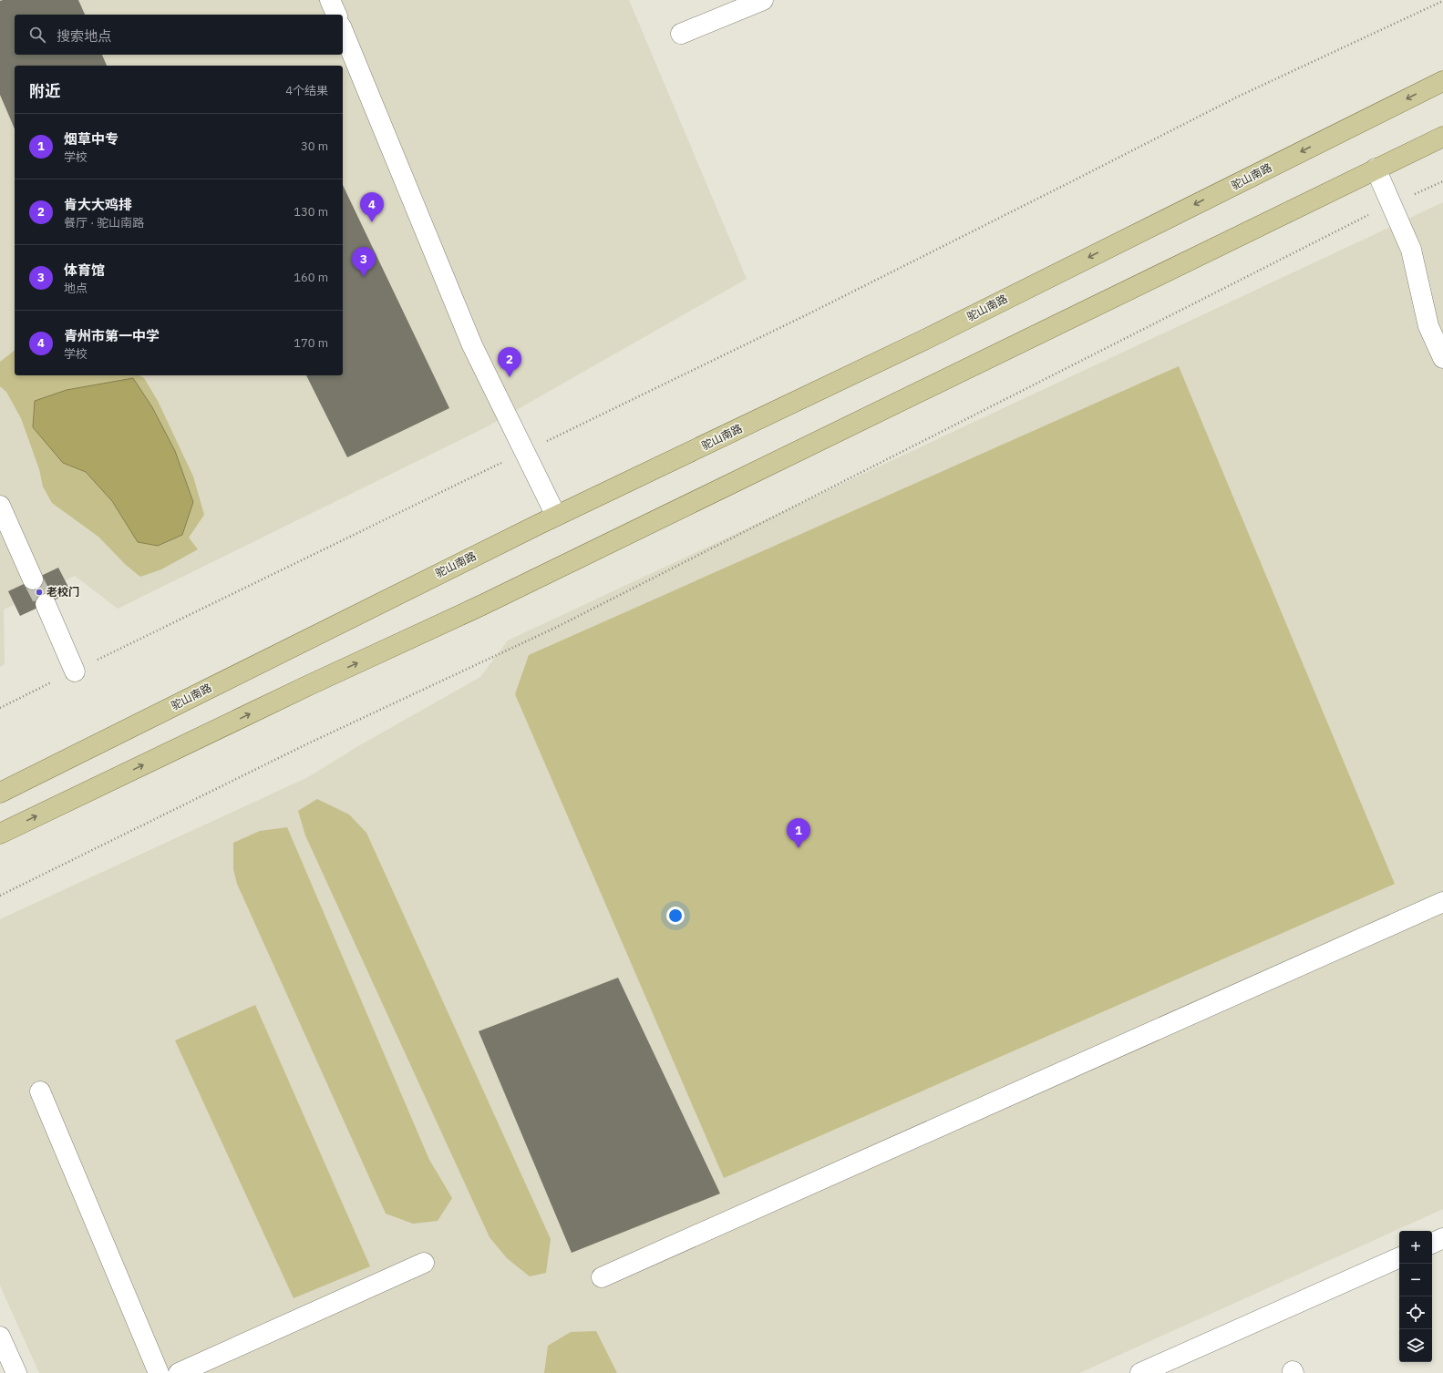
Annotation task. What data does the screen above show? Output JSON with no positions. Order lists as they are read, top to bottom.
{
  "streets": {
    "main road": ["驼山南路"]
  },
  "places": ["老校门"],
  "page": {
    "search": "搜索地点",
    "heading": ["附近", "4个结果"],
    "list": [
      {
        "mark": "1",
        "name": "烟草中专",
        "note": "学校",
        "value": "30 m"
      },
      {
        "mark": "2",
        "name": "肯大大鸡排",
        "note": "餐厅 · 驼山南路",
        "value": "130 m"
      },
      {
        "mark": "3",
        "name": "体育馆",
        "note": "地点",
        "value": "160 m"
      },
      {
        "mark": "4",
        "name": "青州市第一中学",
        "note": "学校",
        "value": "170 m"
      }
    ],
    "pins": [
      "4",
      "3",
      "2",
      "1"
    ],
    "map_buttons": ["+", "−"]
  }
}
